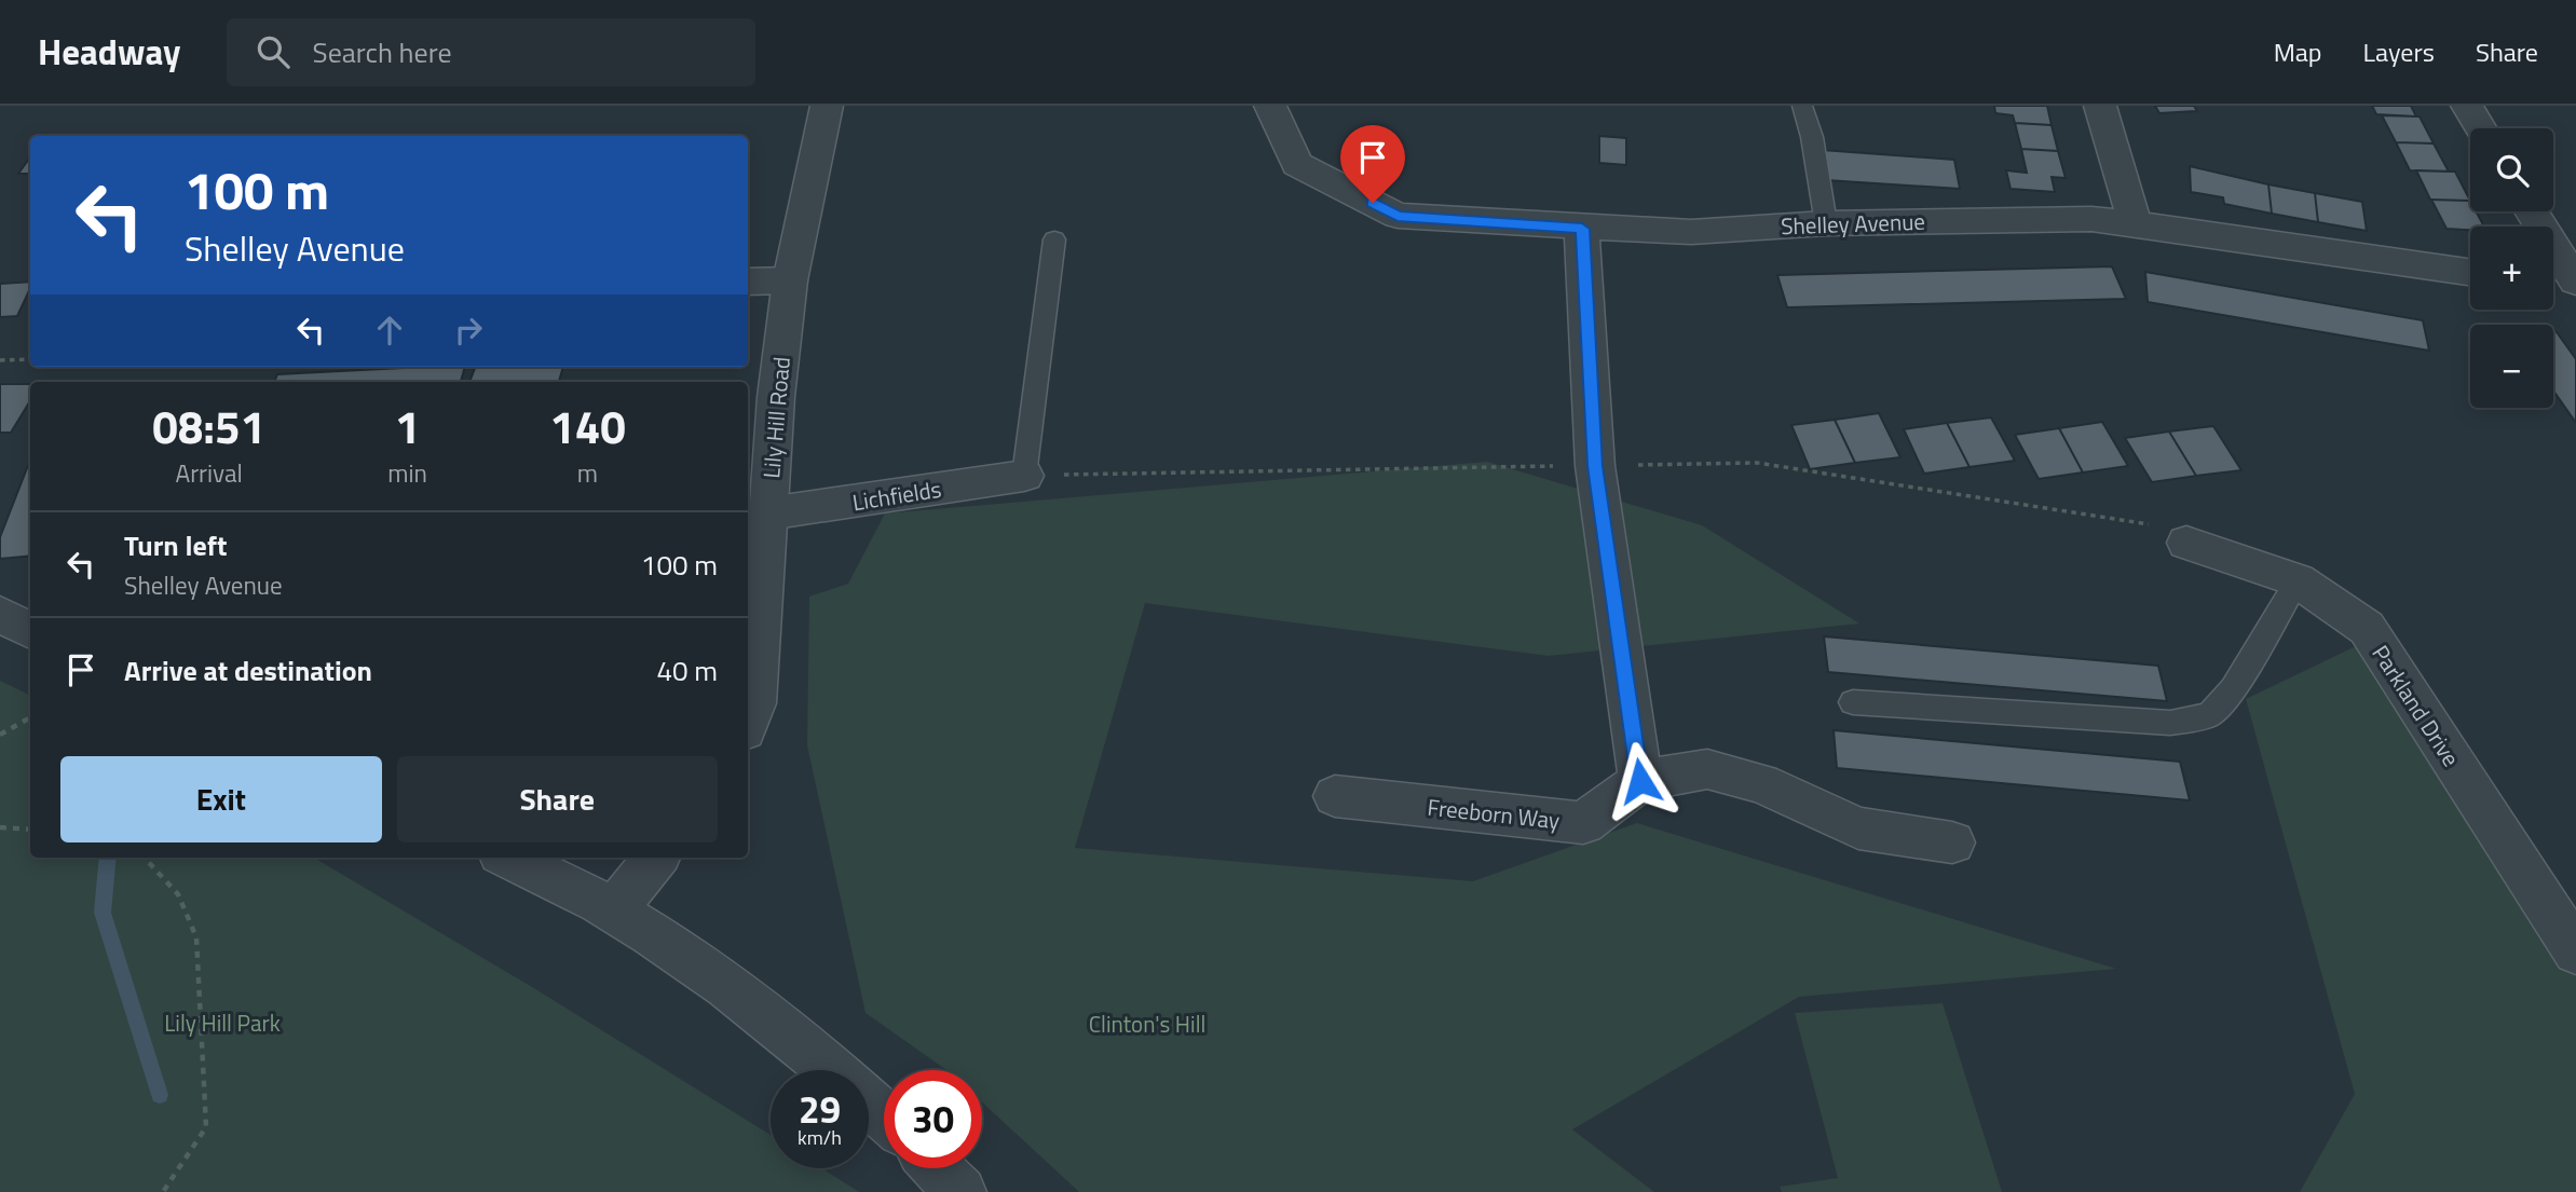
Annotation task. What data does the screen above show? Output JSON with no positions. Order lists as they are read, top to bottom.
{
  "streets": {
    "street": [
      "Shelley Avenue",
      "Lily Hill Road",
      "Lichfields",
      "Parkland Drive",
      "Freeborn Way"
    ]
  },
  "crossings": [
    ["Lily Hill Road", "Lichfields"]
  ],
  "parks": ["Lily Hill Park", "Clinton's Hill"],
  "page": {
    "header": "Headway",
    "search": "Search here",
    "nav": ["Map", "Layers", "Share"],
    "map_buttons": ["+", "−"],
    "turn": ["100 m", "Shelley Avenue"],
    "eta": [
      "08:51",
      "Arrival",
      "1",
      "min",
      "140",
      "m"
    ],
    "list": [
      {
        "name": "Turn left",
        "note": "Shelley Avenue",
        "value": "100 m"
      },
      {
        "name": "Arrive at destination",
        "value": "40 m"
      }
    ],
    "buttons": ["Exit", "Share"],
    "speed": "29 km/h",
    "limit": "30"
  }
}
